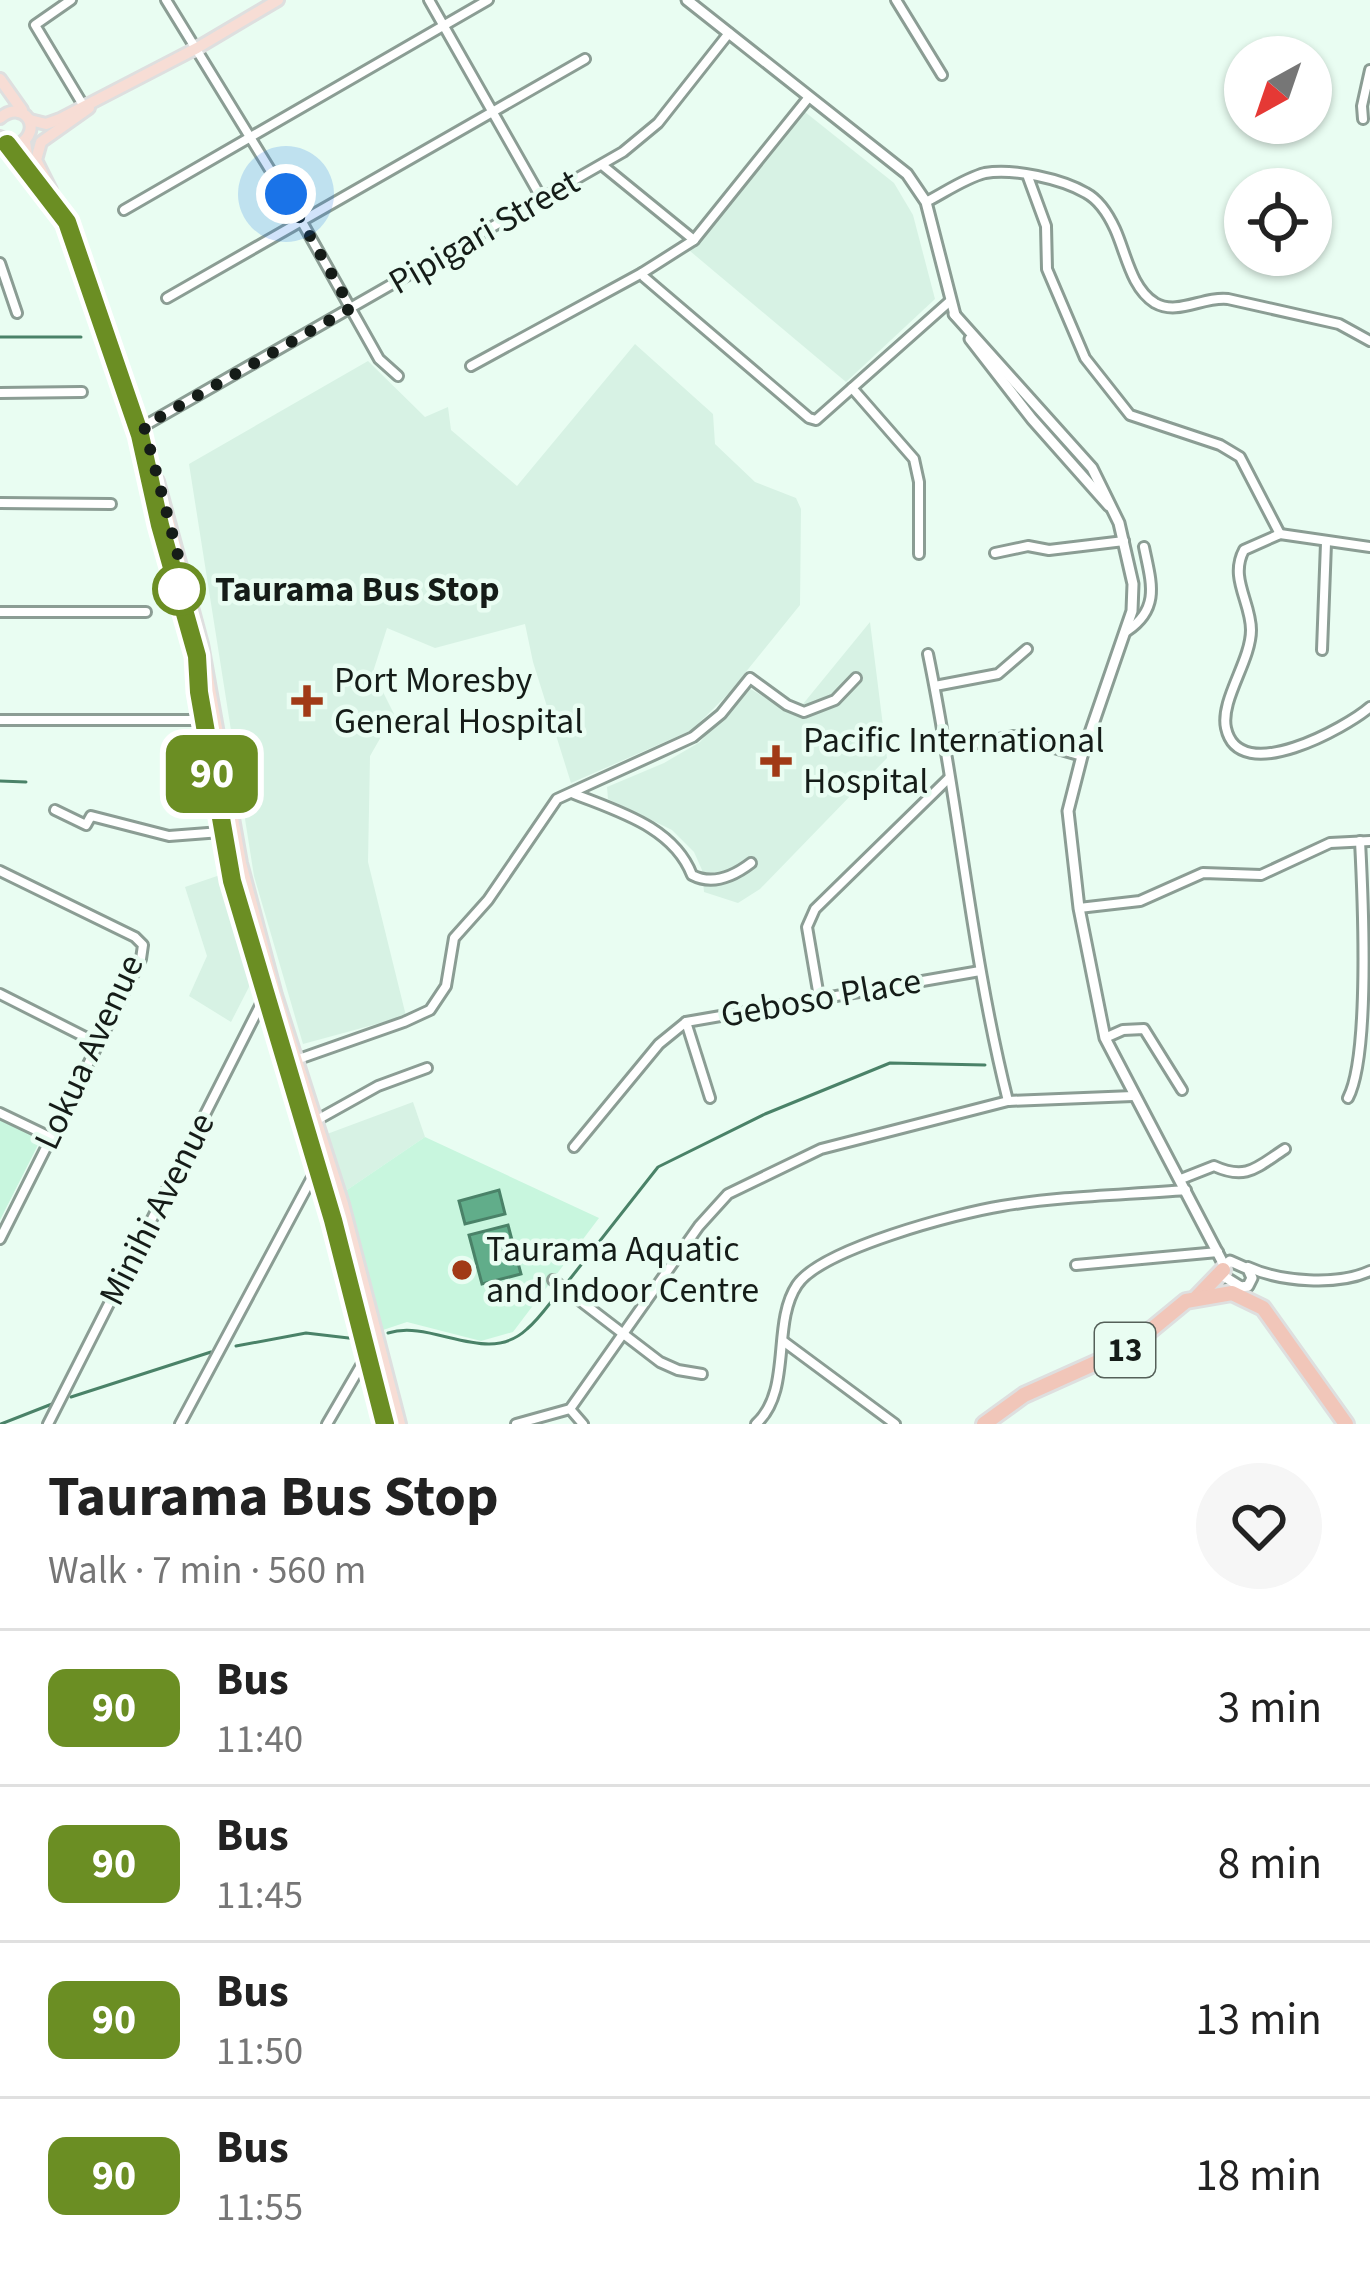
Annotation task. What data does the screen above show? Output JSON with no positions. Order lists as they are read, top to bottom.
{
  "streets": {
    "highway": ["13"],
    "street": [
      "Pipigari Street",
      "Geboso Place",
      "Lokua Avenue",
      "Minihi Avenue"
    ]
  },
  "places": {
    "other": ["Taurama Bus Stop", "Taurama Aquatic and Indoor Centre"],
    "health": ["Port Moresby General Hospital", "Pacific International Hospital"]
  },
  "lines": ["bus line 90"],
  "north": "bottom left",
  "page": {
    "on_map": "90",
    "heading": ["Taurama Bus Stop", "Walk · 7 min · 560 m"],
    "list": [
      {
        "mark": "90",
        "name": "Bus",
        "note": "11:40",
        "value": "3 min"
      },
      {
        "mark": "90",
        "name": "Bus",
        "note": "11:45",
        "value": "8 min"
      },
      {
        "mark": "90",
        "name": "Bus",
        "note": "11:50",
        "value": "13 min"
      },
      {
        "mark": "90",
        "name": "Bus",
        "note": "11:55",
        "value": "18 min"
      }
    ]
  }
}
